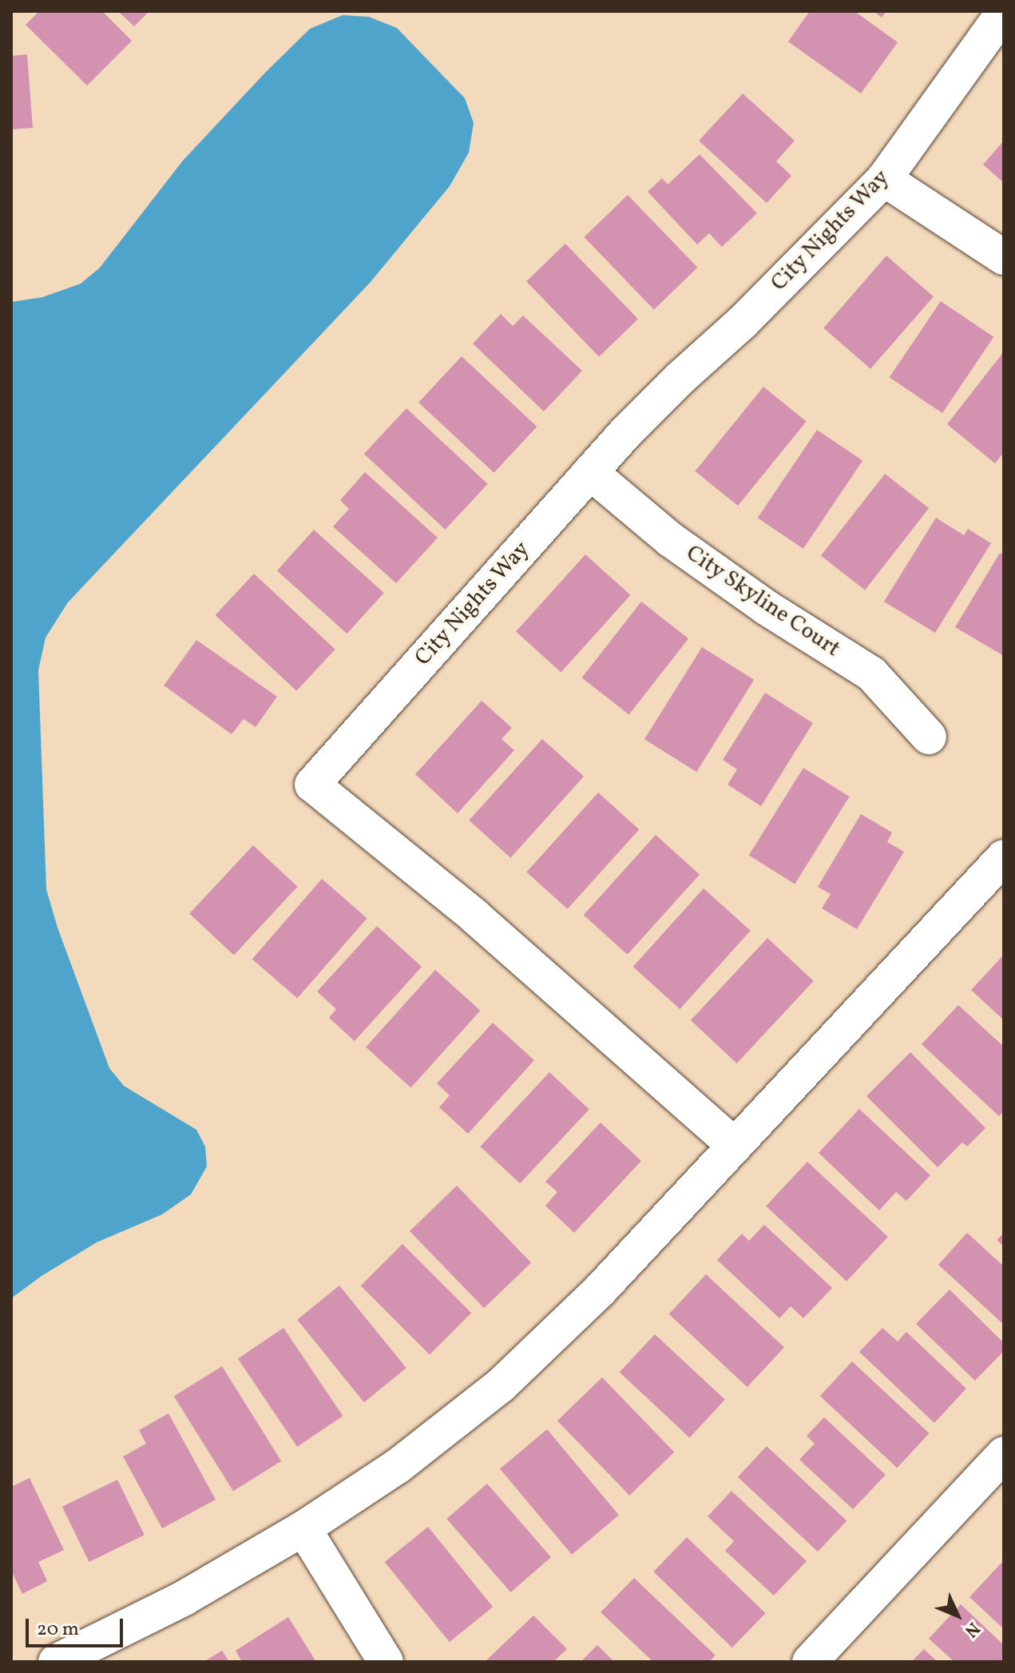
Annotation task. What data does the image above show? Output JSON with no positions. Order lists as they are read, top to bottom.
{
  "streets": {
    "street": ["City Nights Way", "City Skyline Court"]
  },
  "crossings": [
    ["City Nights Way", "City Skyline Court"]
  ],
  "scale_bar": "20 m",
  "north": "bottom right"
}
